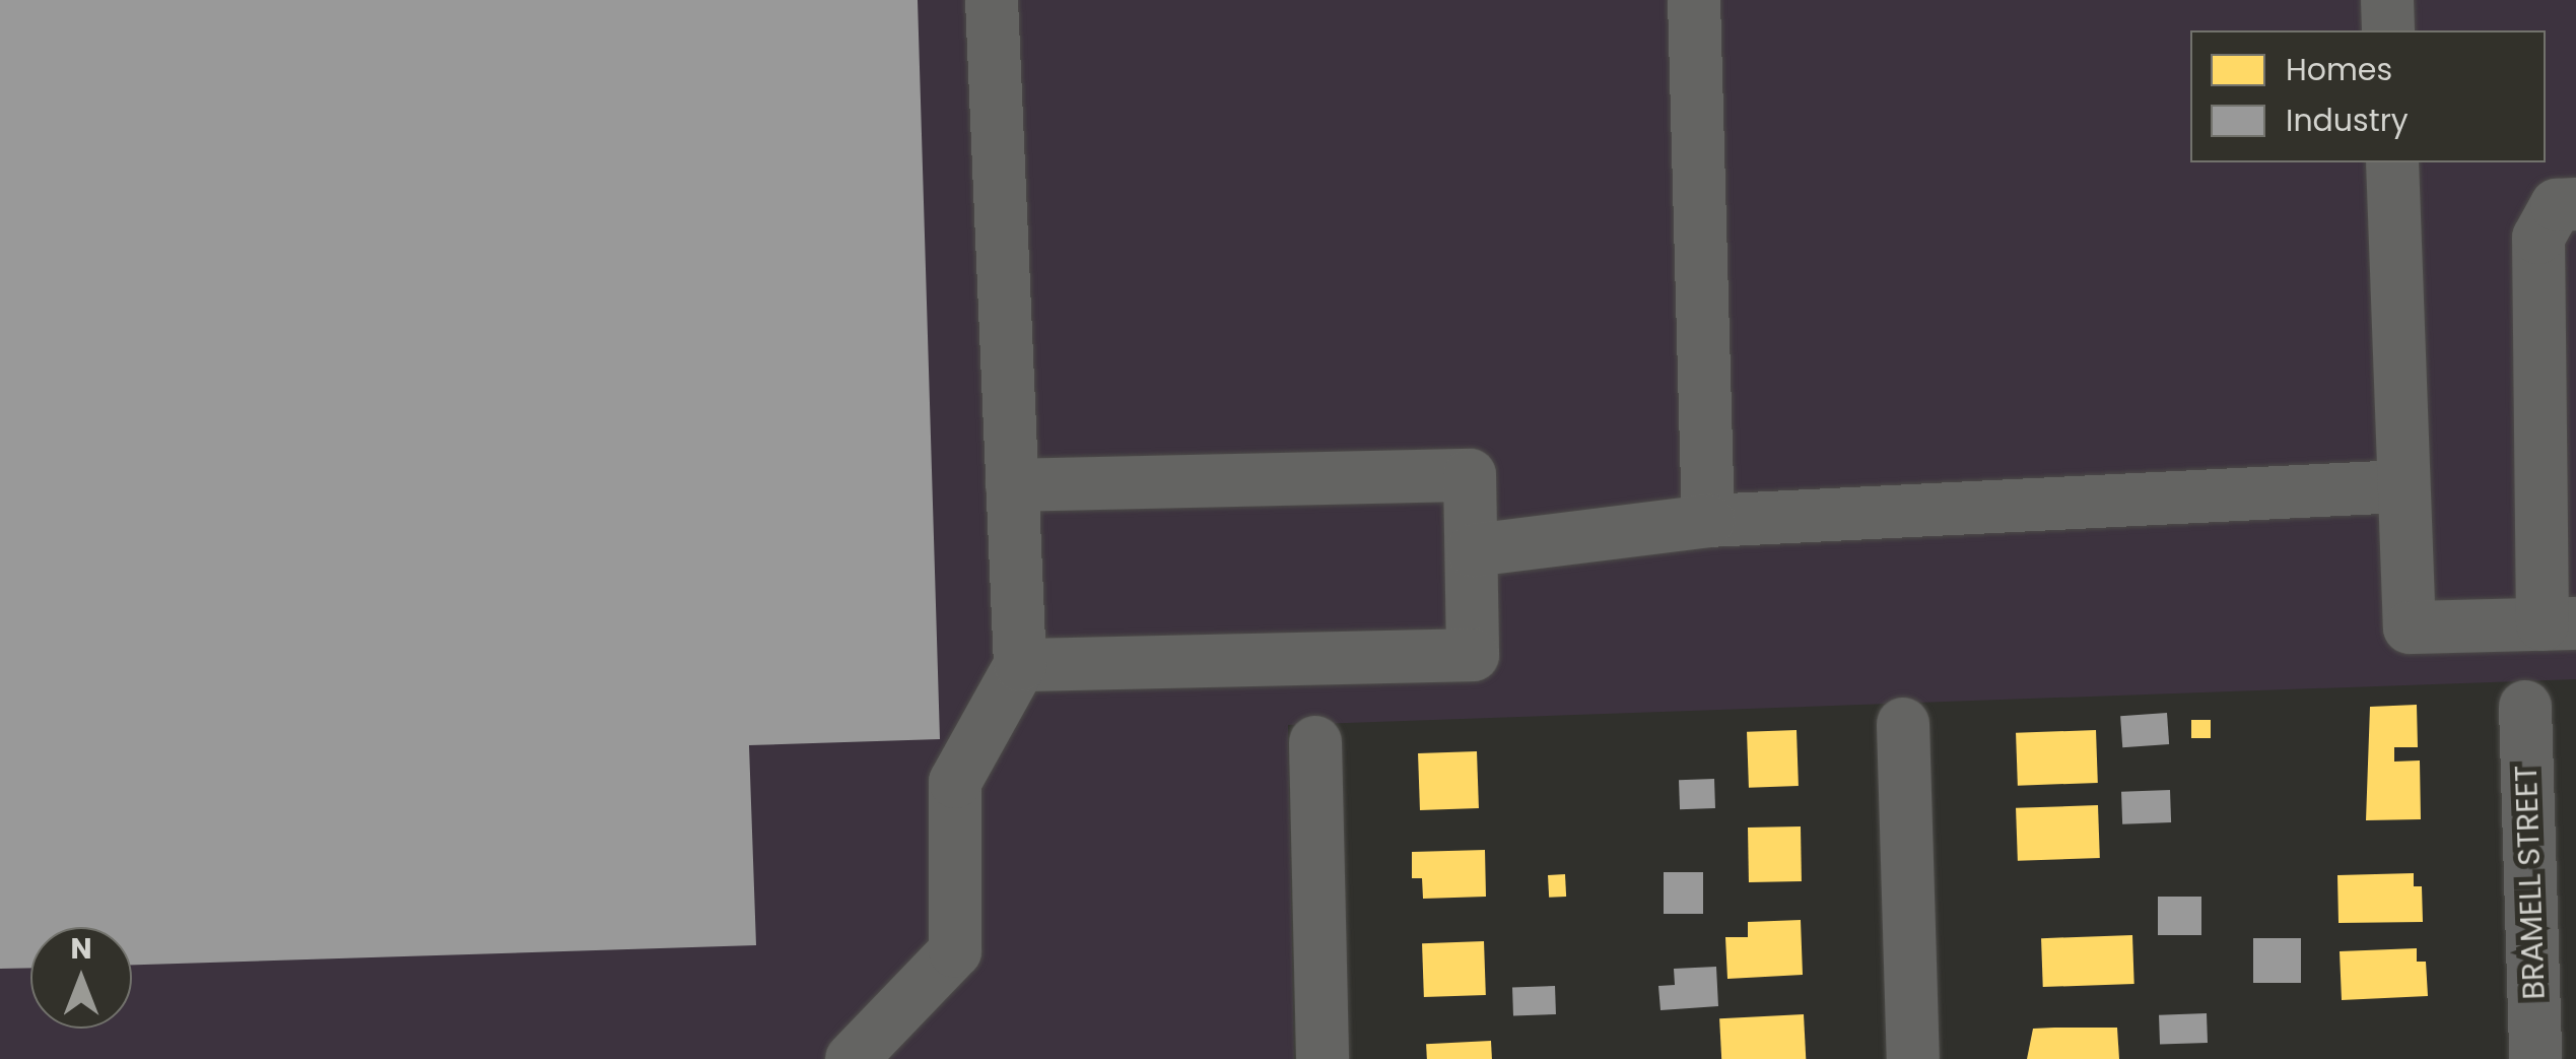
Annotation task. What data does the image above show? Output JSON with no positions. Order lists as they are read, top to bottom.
{
  "streets": {
    "street": ["BRAMELL STREET"]
  },
  "legend": ["Homes", "Industry"],
  "north": "top"
}
